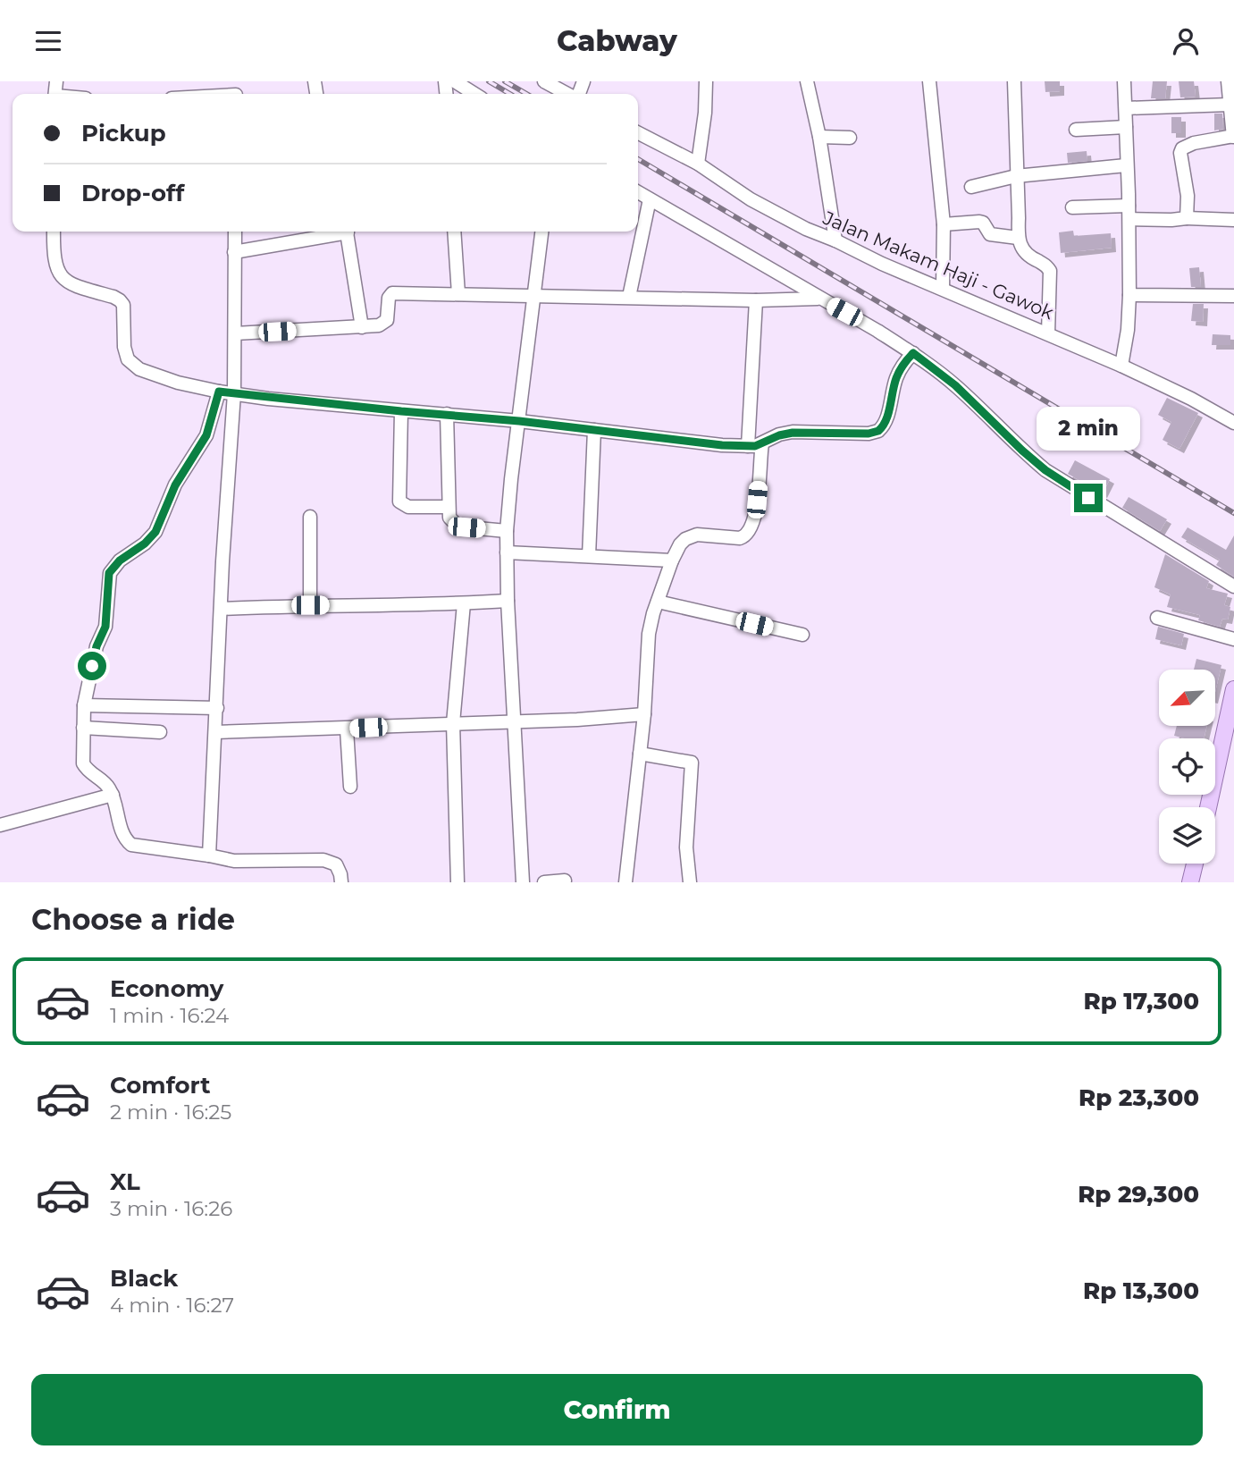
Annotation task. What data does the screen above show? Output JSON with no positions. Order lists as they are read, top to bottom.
{
  "streets": {
    "street": ["Jalan Makam Haji - Gawok"]
  },
  "north": "bottom left",
  "page": {
    "header": "Cabway",
    "banner": ["Pickup", "Drop-off"],
    "bubble": "2 min",
    "heading": "Choose a ride",
    "list": [
      {
        "name": "Economy",
        "note": "1 min · 16:24",
        "value": "Rp 17,300"
      },
      {
        "name": "Comfort",
        "note": "2 min · 16:25",
        "value": "Rp 23,300"
      },
      {
        "name": "XL",
        "note": "3 min · 16:26",
        "value": "Rp 29,300"
      },
      {
        "name": "Black",
        "note": "4 min · 16:27",
        "value": "Rp 13,300"
      }
    ],
    "buttons": "Confirm"
  }
}
